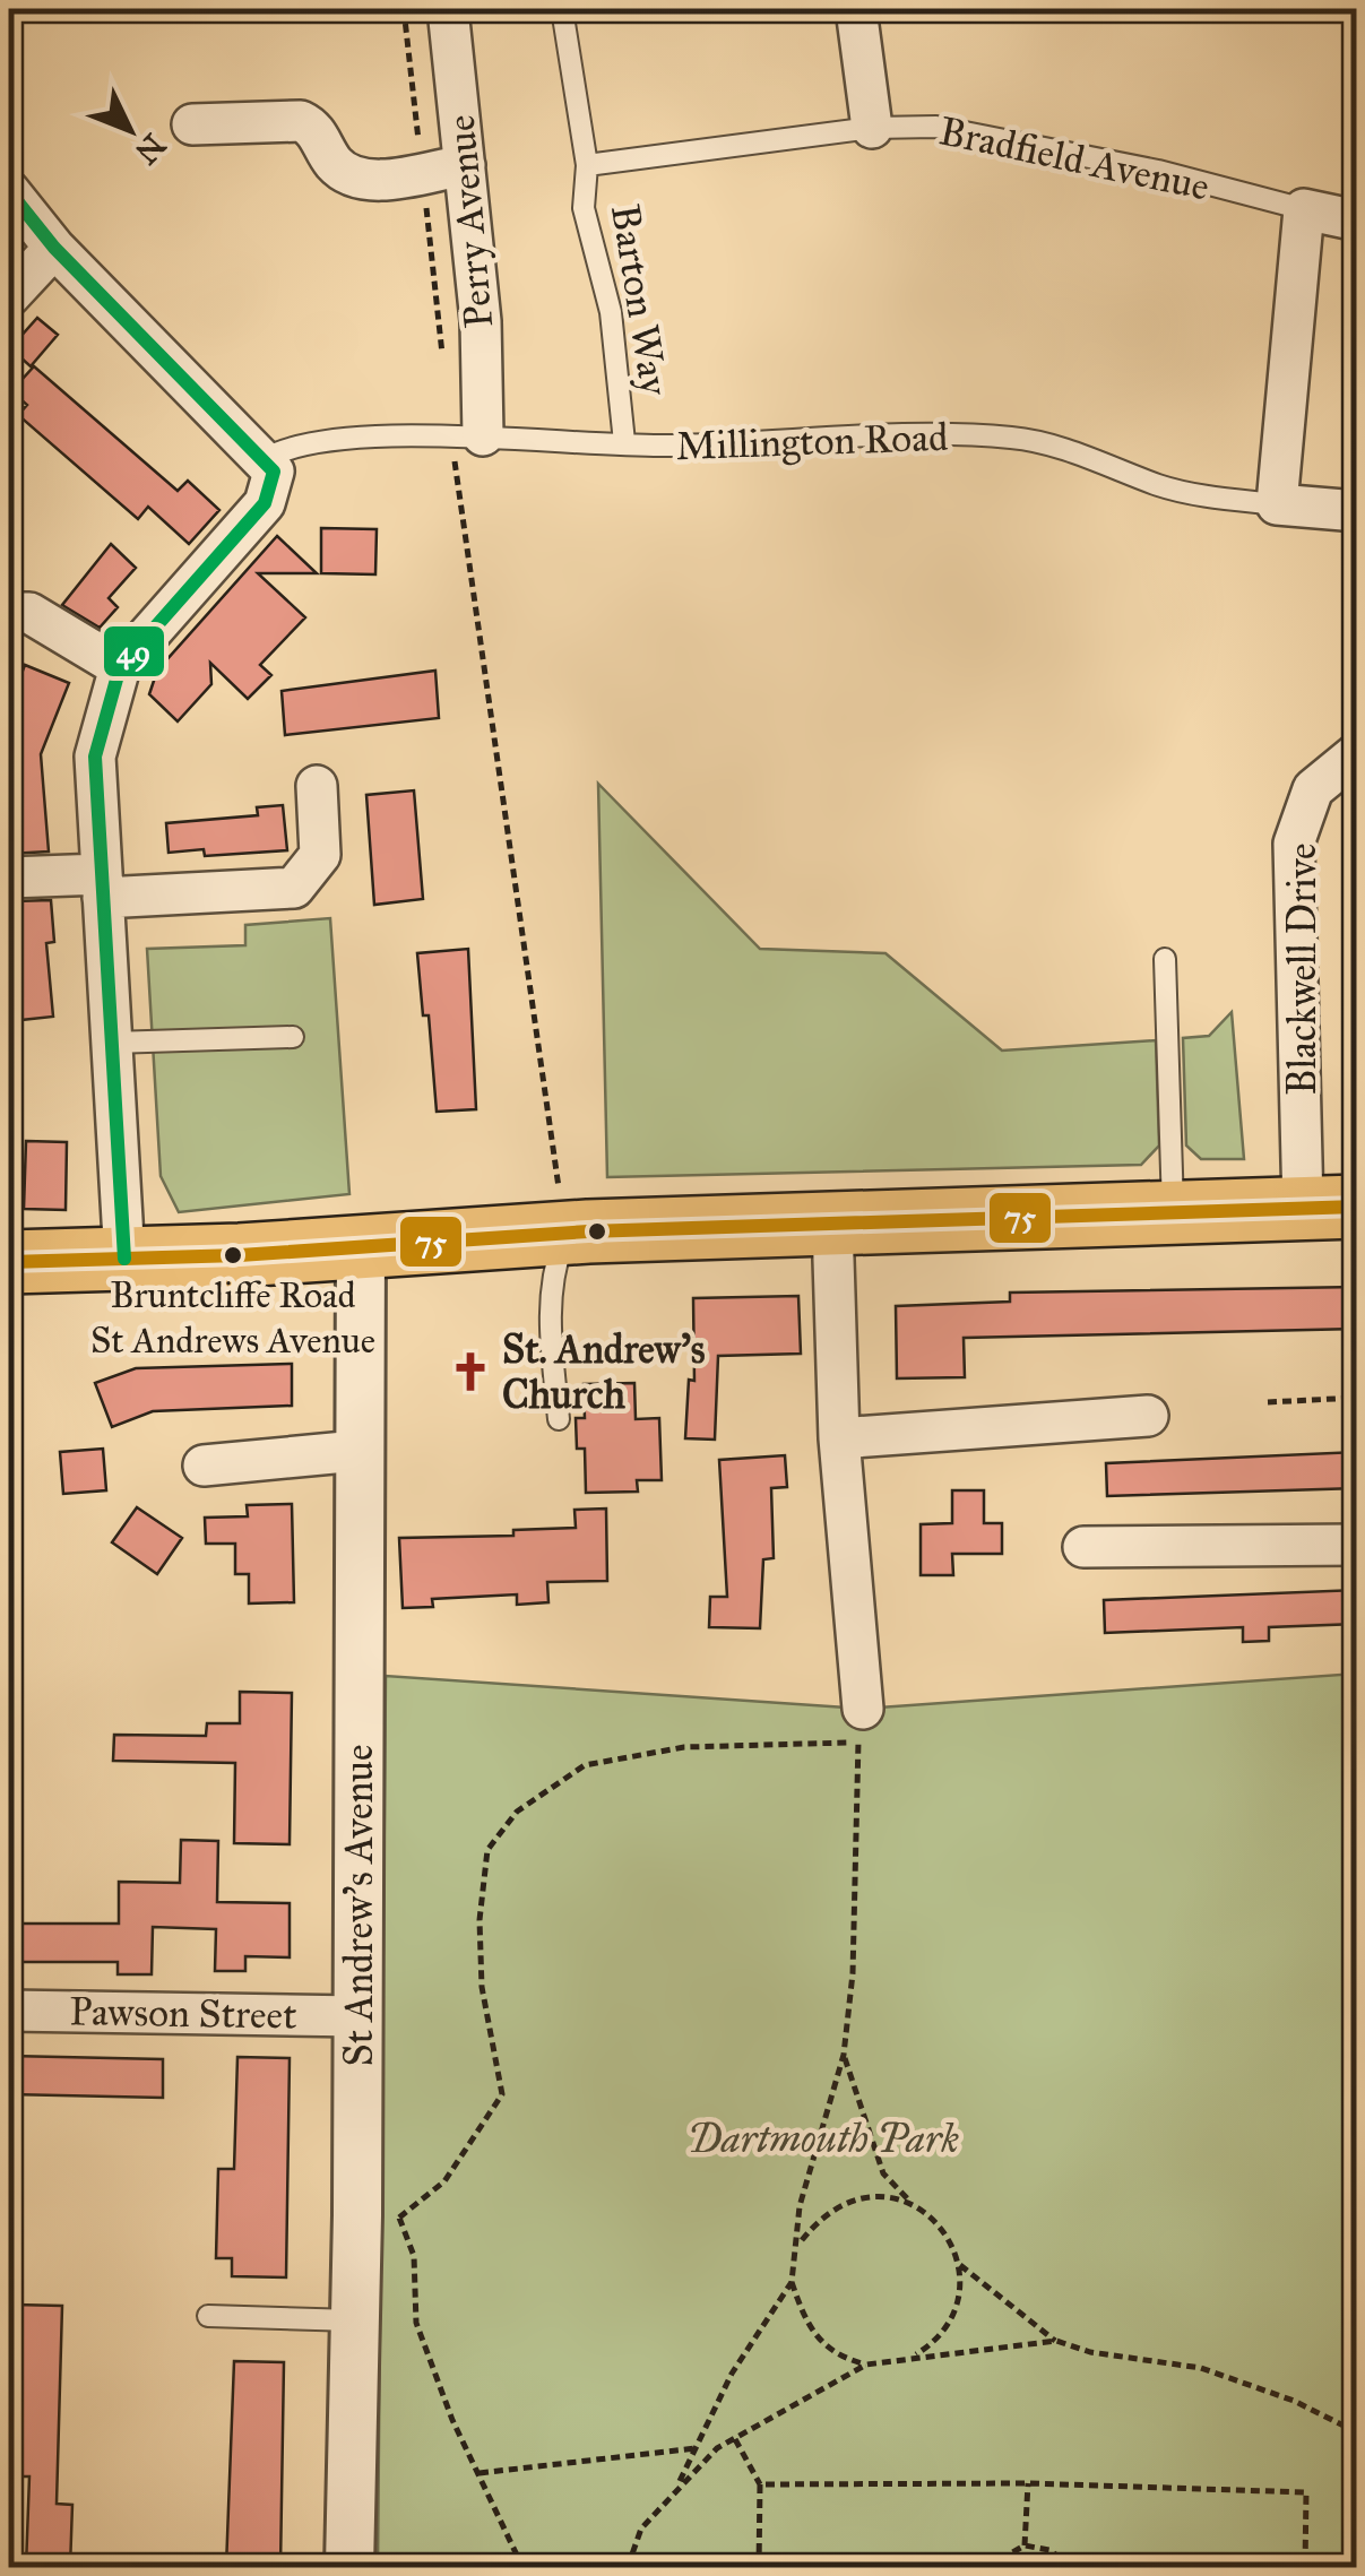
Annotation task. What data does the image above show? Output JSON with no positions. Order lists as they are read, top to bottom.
{
  "streets": {
    "street": [
      "Bradfield Avenue",
      "Perry Avenue",
      "Millington Road",
      "Blackwell Drive",
      "St Andrew's Avenue",
      "Pawson Street"
    ],
    "lane": ["Barton Way"]
  },
  "crossings": [
    ["Bradfield Avenue", "Barton Way"],
    ["Perry Avenue", "Millington Road"],
    ["Barton Way", "Millington Road"],
    ["St Andrew's Avenue", "Pawson Street"]
  ],
  "parks": ["Dartmouth Park"],
  "places": {
    "other": ["Bruntcliffe Road St Andrews Avenue"],
    "church": ["St. Andrew's Church"]
  },
  "lines": ["transit line 49", "transit line 75"],
  "north": "bottom right"
}
